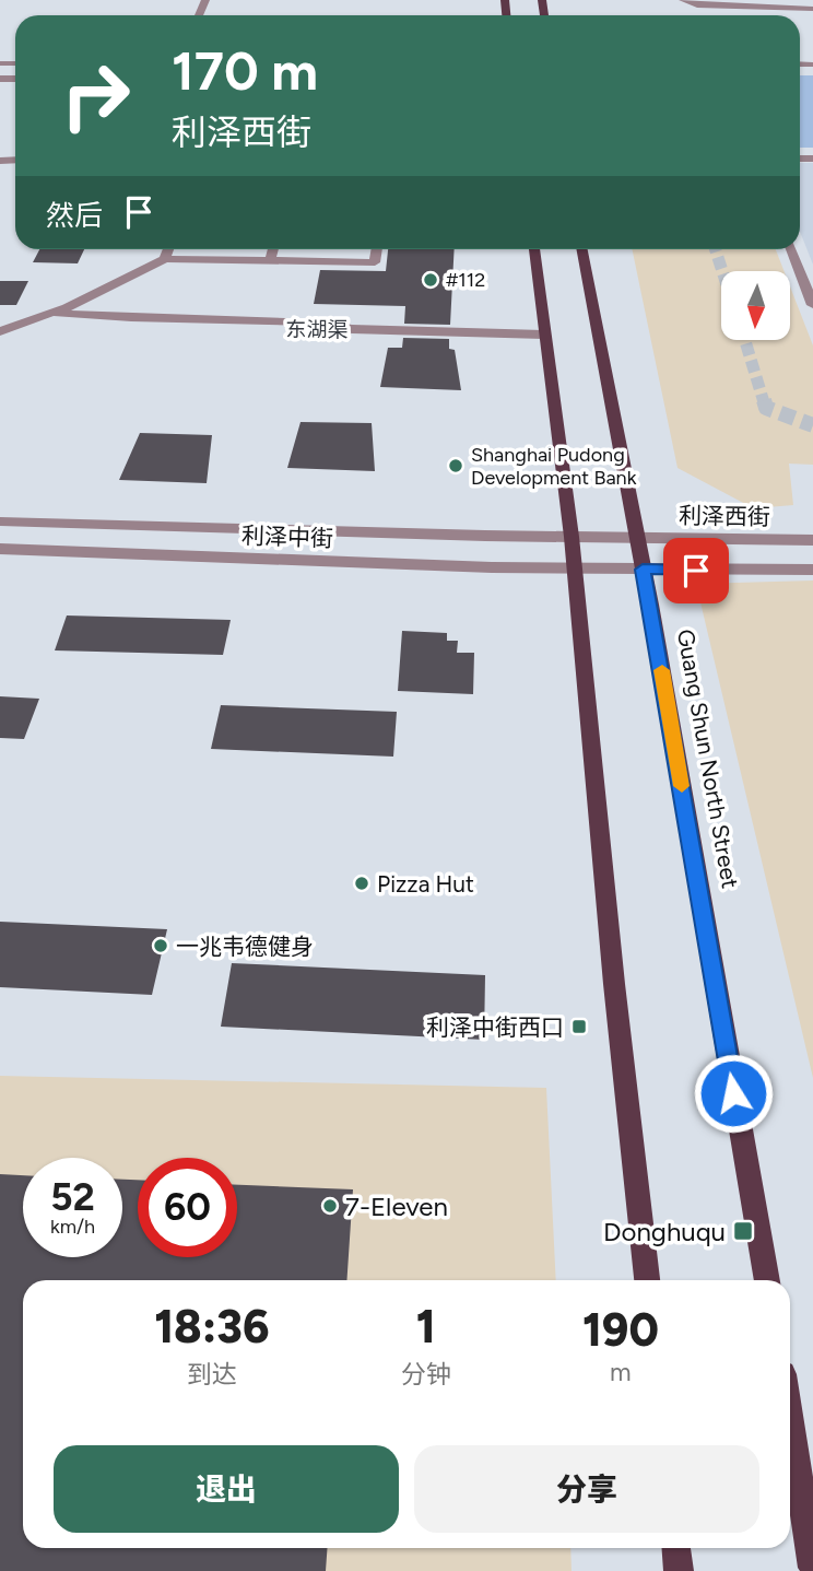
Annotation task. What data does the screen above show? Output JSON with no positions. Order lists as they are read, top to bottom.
{
  "streets": {
    "main road": ["Guang Shun North Street"],
    "street": ["利泽西街", "利泽中街"]
  },
  "crossings": [
    ["利泽西街", "利泽中街"],
    ["利泽西街", "Guang Shun North Street"],
    ["利泽中街", "Guang Shun North Street"]
  ],
  "districts": ["东湖渠"],
  "places": {
    "other": [
      "#112",
      "Shanghai Pudong Development Bank",
      "Pizza Hut",
      "一兆韦德健身",
      "7-Eleven"
    ],
    "transit": ["利泽中街西口", "Donghuqu"]
  },
  "north": "bottom",
  "page": {
    "turn": ["170 m", "利泽西街"],
    "then": "然后",
    "speed": "52 km/h",
    "limit": "60",
    "eta": [
      "18:36",
      "到达",
      "1",
      "分钟",
      "190",
      "m"
    ],
    "buttons": ["退出", "分享"]
  }
}
